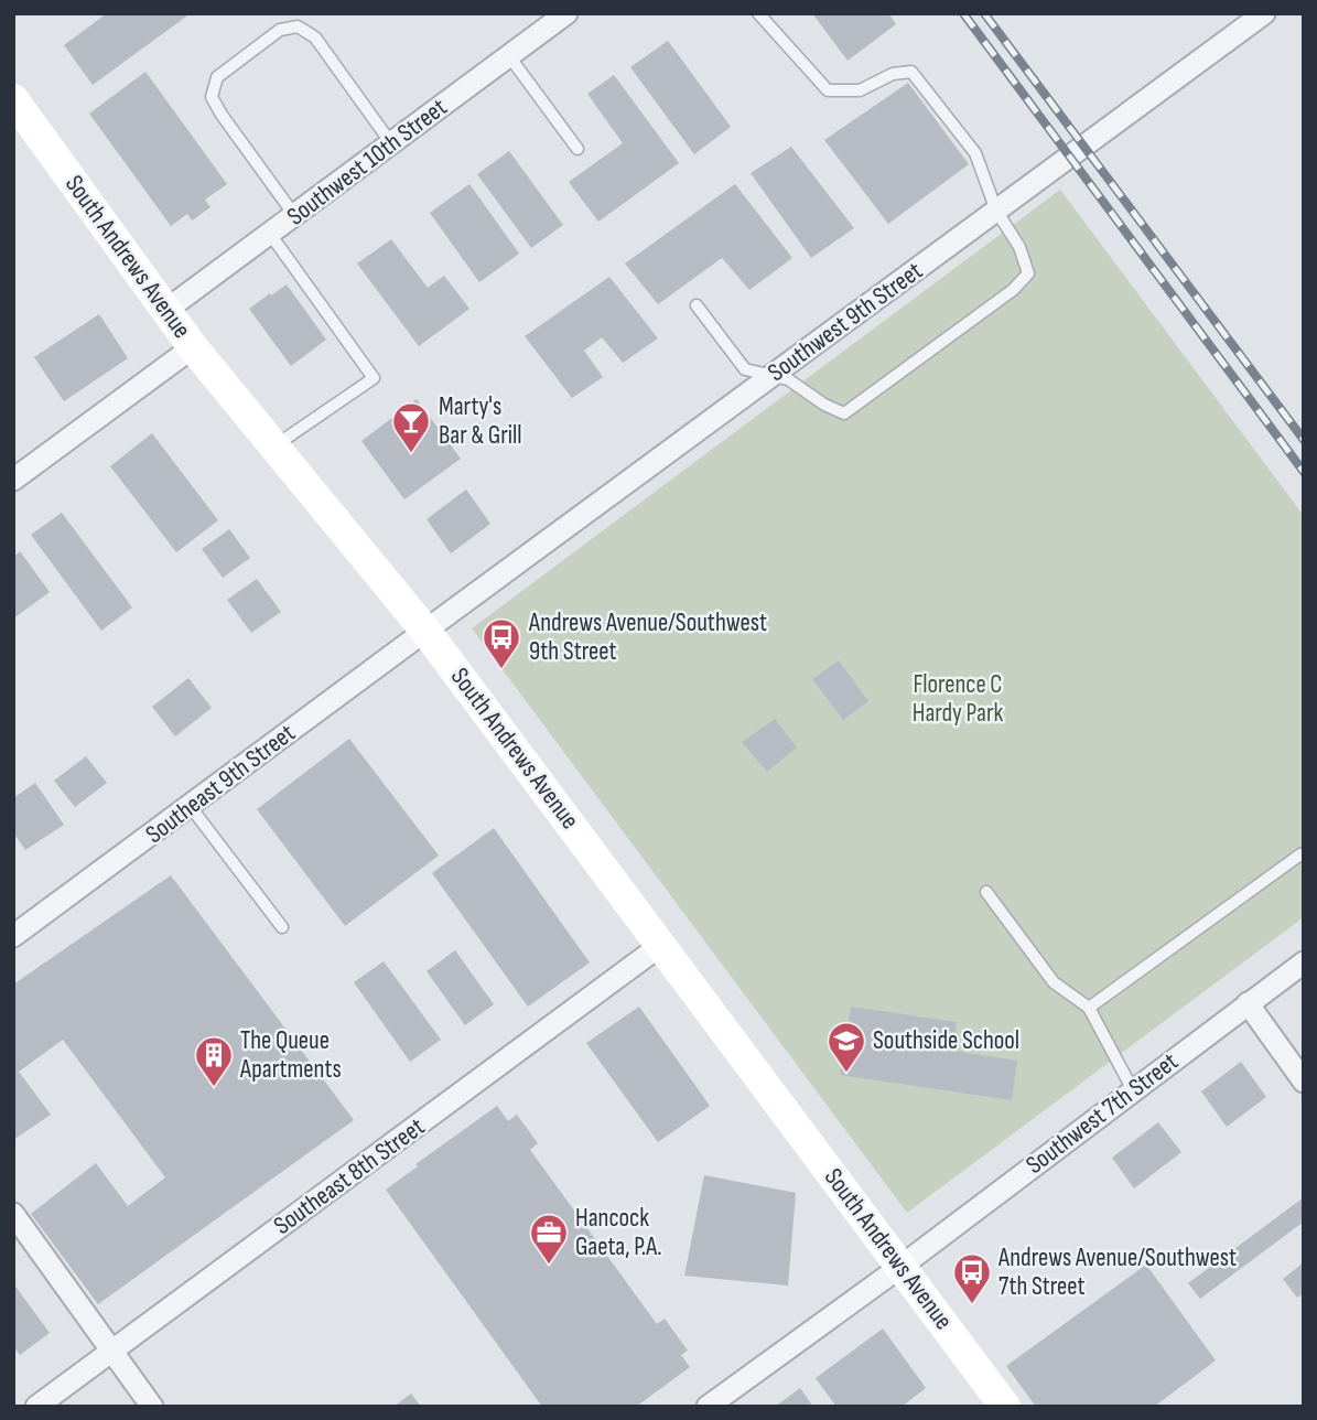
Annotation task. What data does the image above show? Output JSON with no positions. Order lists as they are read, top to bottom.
{
  "streets": {
    "main road": ["South Andrews Avenue"],
    "street": [
      "Southwest 10th Street",
      "Southwest 9th Street",
      "Southeast 9th Street",
      "Southwest 7th Street",
      "Southeast 8th Street"
    ]
  },
  "crossings": [
    ["Southwest 10th Street", "South Andrews Avenue"],
    ["South Andrews Avenue", "Southwest 9th Street"],
    ["South Andrews Avenue", "Southeast 9th Street"],
    ["South Andrews Avenue", "Southwest 7th Street"],
    ["South Andrews Avenue", "Southeast 8th Street"],
    ["Southwest 9th Street", "Southeast 9th Street"]
  ],
  "parks": ["Florence C Hardy Park"],
  "places": {
    "bar": ["Marty's Bar & Grill"],
    "bus stop": ["Andrews Avenue/Southwest 9th Street", "Andrews Avenue/Southwest 7th Street"],
    "school or university": ["Southside School"],
    "building": ["The Queue Apartments"],
    "office": ["Hancock Gaeta, P.A."]
  }
}
